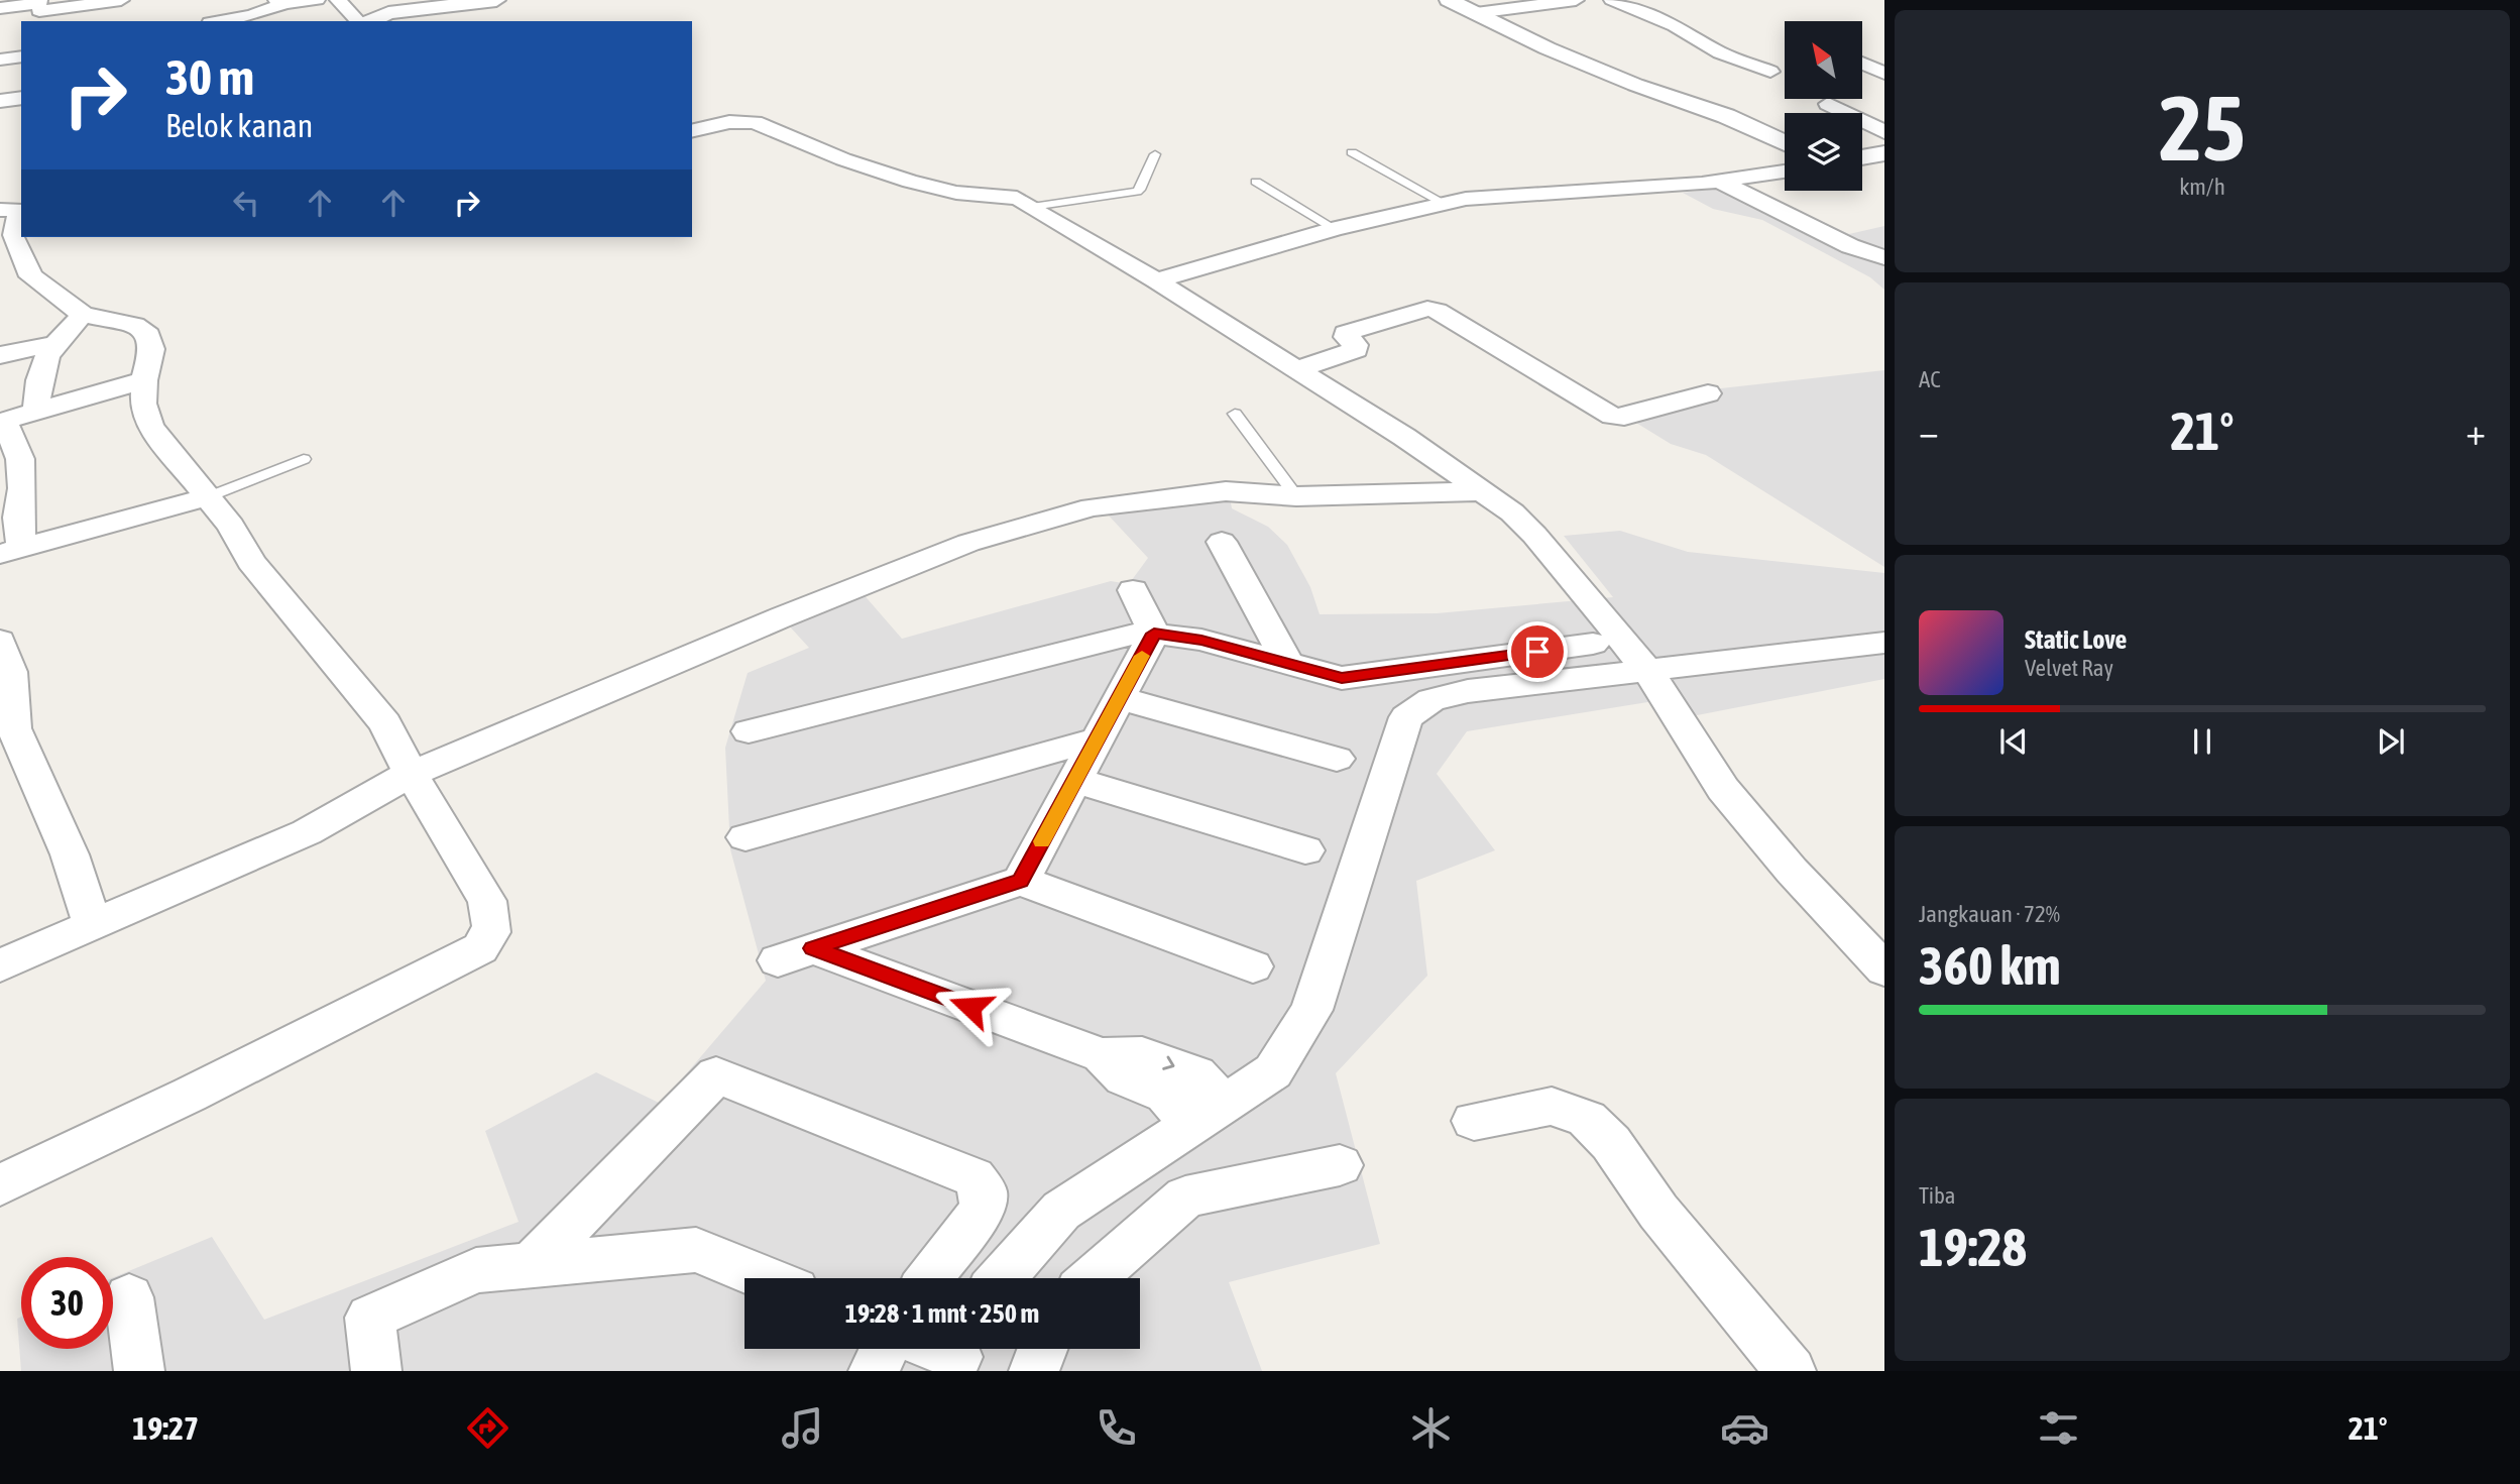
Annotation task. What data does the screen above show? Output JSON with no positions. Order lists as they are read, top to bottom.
{
  "north": "top left",
  "page": {
    "tile": [
      ["25", "km/h"],
      "AC",
      ["Jangkauan · 72%", "360 km"],
      ["Tiba", "19:28"]
    ],
    "turn": ["30 m", "Belok kanan"],
    "heat": ["−", "21°", "+"],
    "song": ["Static Love", "Velvet Ray"],
    "limit": "30",
    "trip": "19:28 · 1 mnt · 250 m",
    "tabs": ["19:27", "21°"]
  }
}
